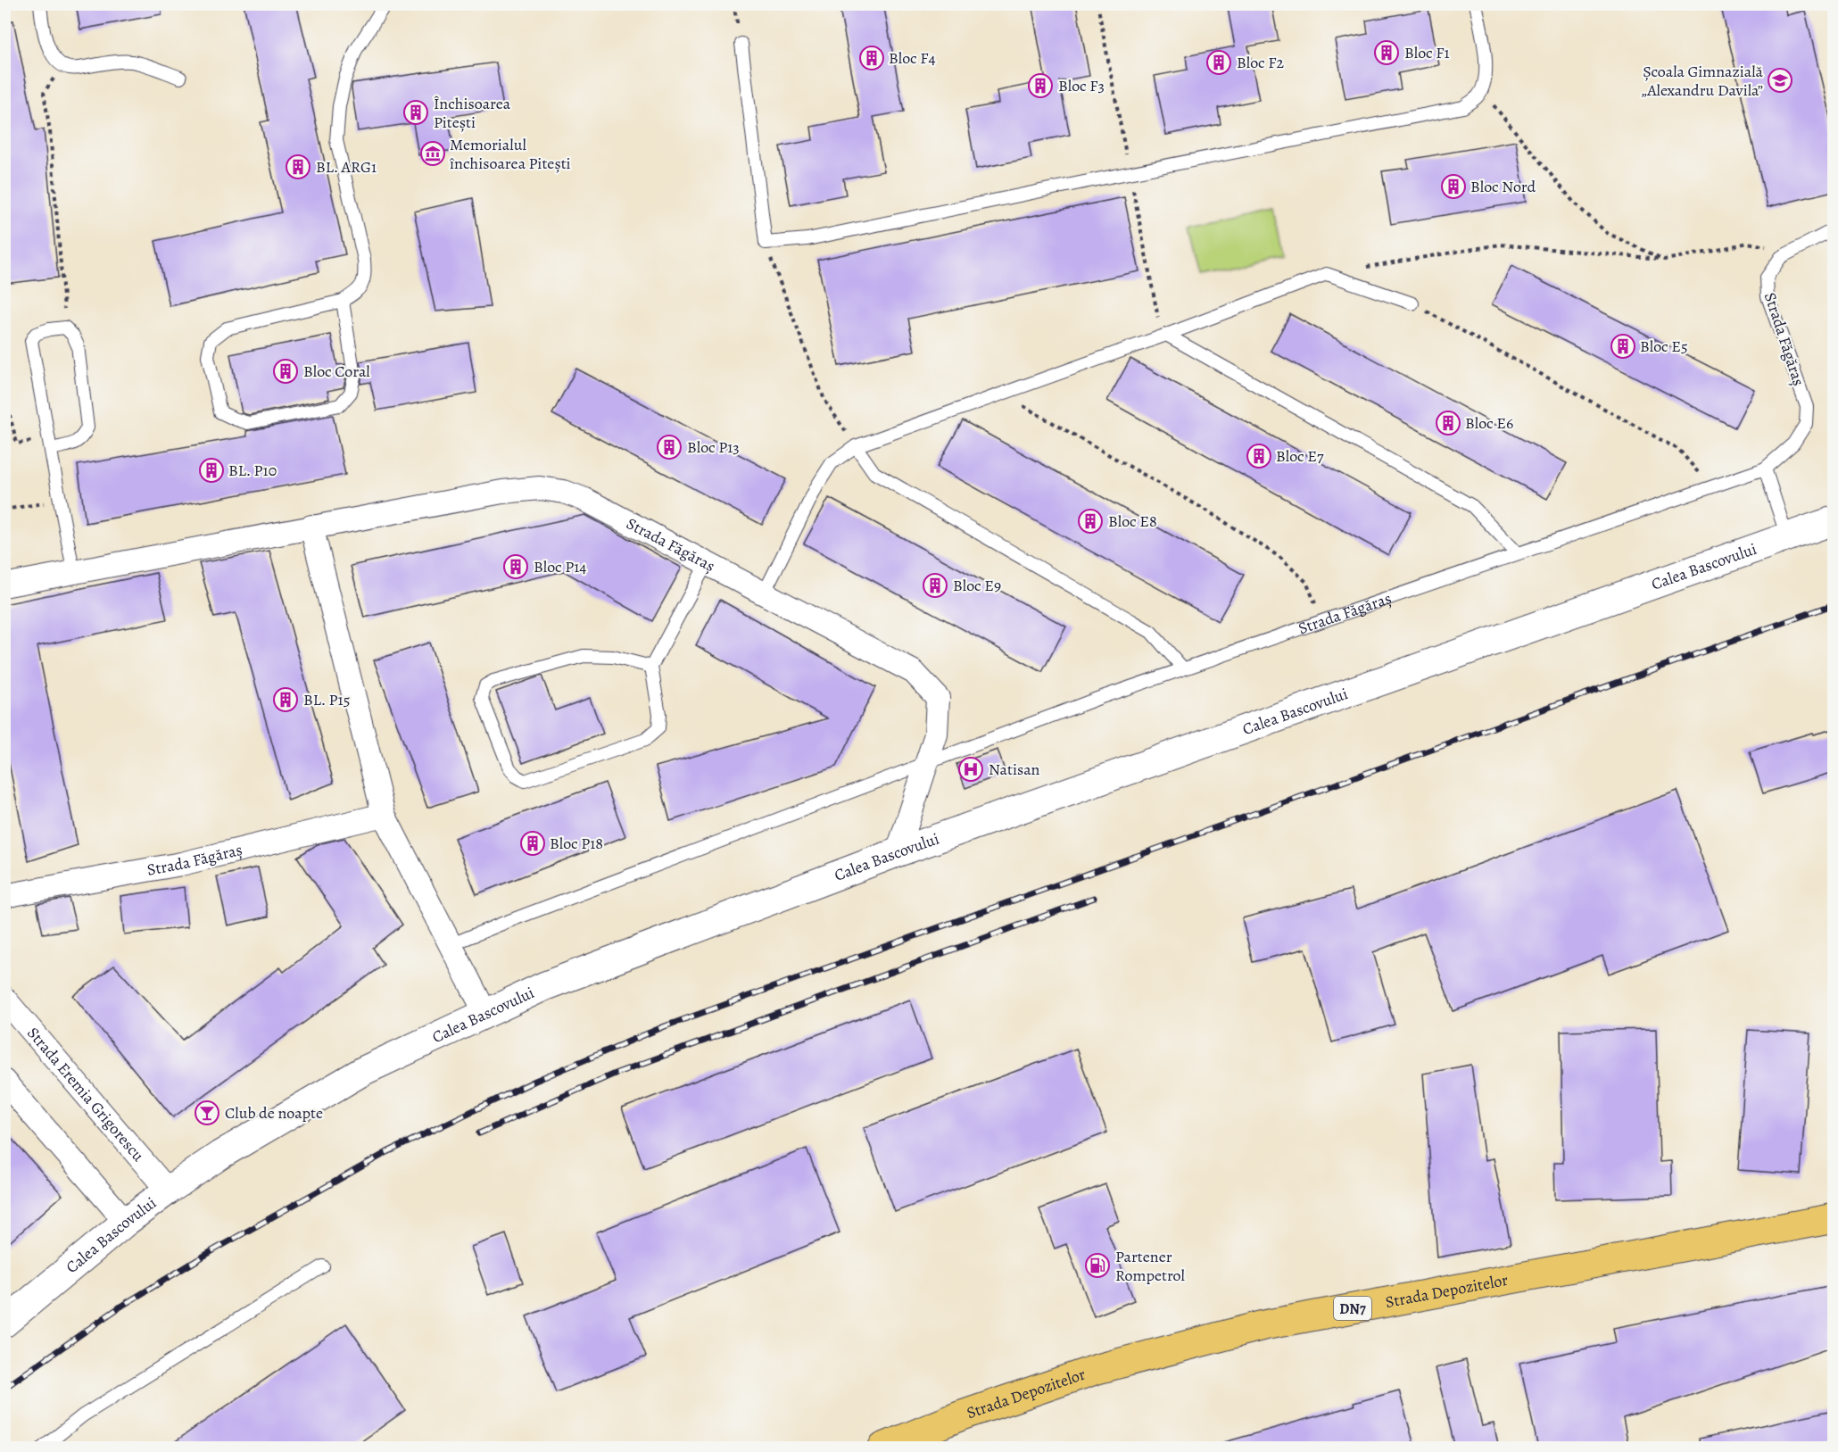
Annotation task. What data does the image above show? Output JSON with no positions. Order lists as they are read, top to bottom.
{
  "streets": {
    "main road": ["Strada Depozitelor", "DN7"],
    "street": ["Strada Făgăraș", "Calea Bascovului", "Strada Eremia Grigorescu"]
  },
  "crossings": [
    ["Strada Făgăraș", "Calea Bascovului"],
    ["Calea Bascovului", "Strada Eremia Grigorescu"]
  ],
  "places": {
    "building": [
      "Bloc F1",
      "Bloc F4",
      "Bloc F2",
      "Bloc F3",
      "Închisoarea Pitești",
      "BL. ARG1",
      "Bloc Nord",
      "Bloc E5",
      "Bloc Coral",
      "Bloc E6",
      "Bloc P13",
      "Bloc E7",
      "BL. P10",
      "Bloc E8",
      "Bloc P14",
      "Bloc E9",
      "BL. P15",
      "Bloc P18"
    ],
    "school or university": ["Școala Gimnazială „Alexandru Davila”"],
    "museum": ["Memorialul închisoarea Pitești"],
    "hospital": ["Natisan"],
    "bar": ["Club de noapte"],
    "fuel station": ["Partener Rompetrol"]
  }
}
